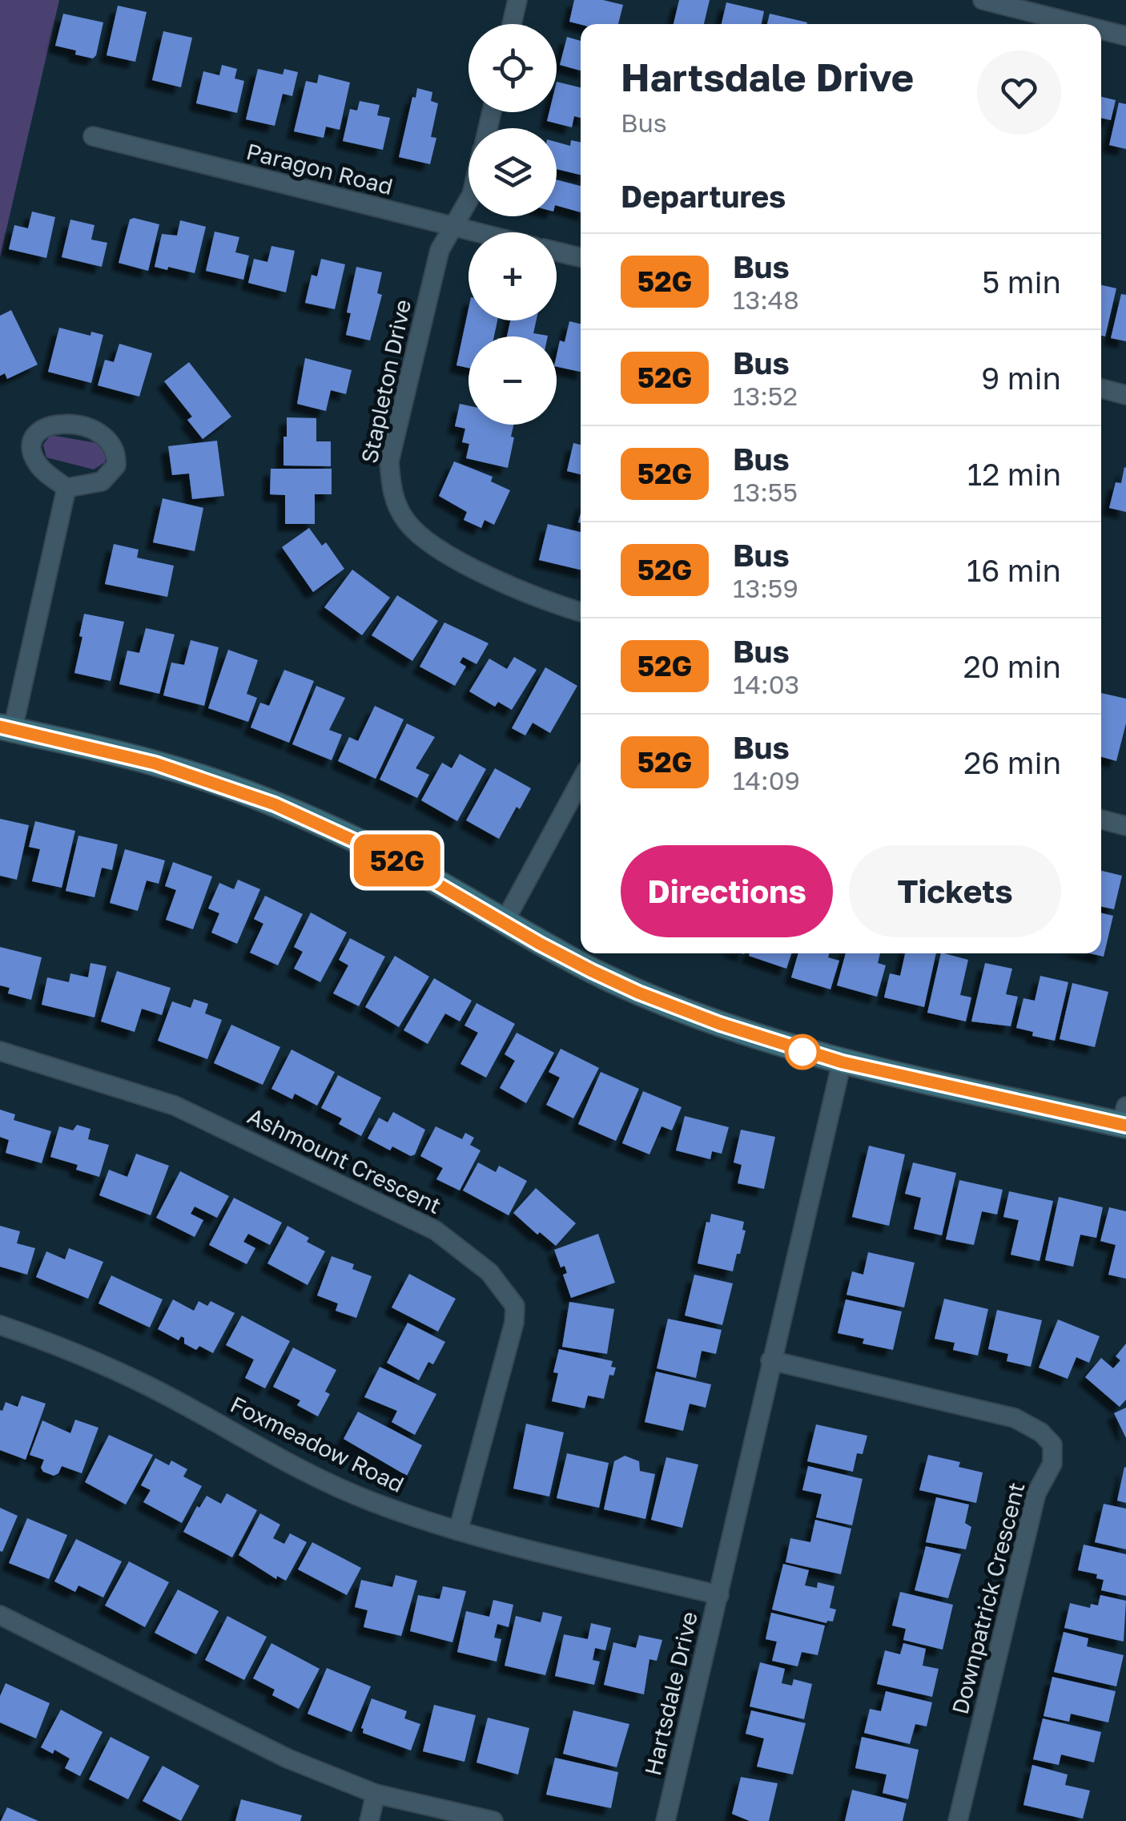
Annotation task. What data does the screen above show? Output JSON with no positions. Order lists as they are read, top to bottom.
{
  "streets": {
    "street": [
      "Paragon Road",
      "Stapleton Drive",
      "Ashmount Crescent",
      "Foxmeadow Road",
      "Downpatrick Crescent",
      "Hartsdale Drive"
    ]
  },
  "crossings": [
    ["Paragon Road", "Stapleton Drive"],
    ["Ashmount Crescent", "Foxmeadow Road"],
    ["Foxmeadow Road", "Hartsdale Drive"],
    ["Downpatrick Crescent", "Hartsdale Drive"]
  ],
  "lines": ["bus line 52G"],
  "page": {
    "on_map": "52G",
    "map_buttons": ["+", "−"],
    "heading": [
      ["Hartsdale Drive", "Bus"],
      "Departures"
    ],
    "list": [
      {
        "mark": "52G",
        "name": "Bus",
        "note": "13:48",
        "value": "5 min"
      },
      {
        "mark": "52G",
        "name": "Bus",
        "note": "13:52",
        "value": "9 min"
      },
      {
        "mark": "52G",
        "name": "Bus",
        "note": "13:55",
        "value": "12 min"
      },
      {
        "mark": "52G",
        "name": "Bus",
        "note": "13:59",
        "value": "16 min"
      },
      {
        "mark": "52G",
        "name": "Bus",
        "note": "14:03",
        "value": "20 min"
      },
      {
        "mark": "52G",
        "name": "Bus",
        "note": "14:09",
        "value": "26 min"
      }
    ],
    "buttons": ["Directions", "Tickets"]
  }
}
